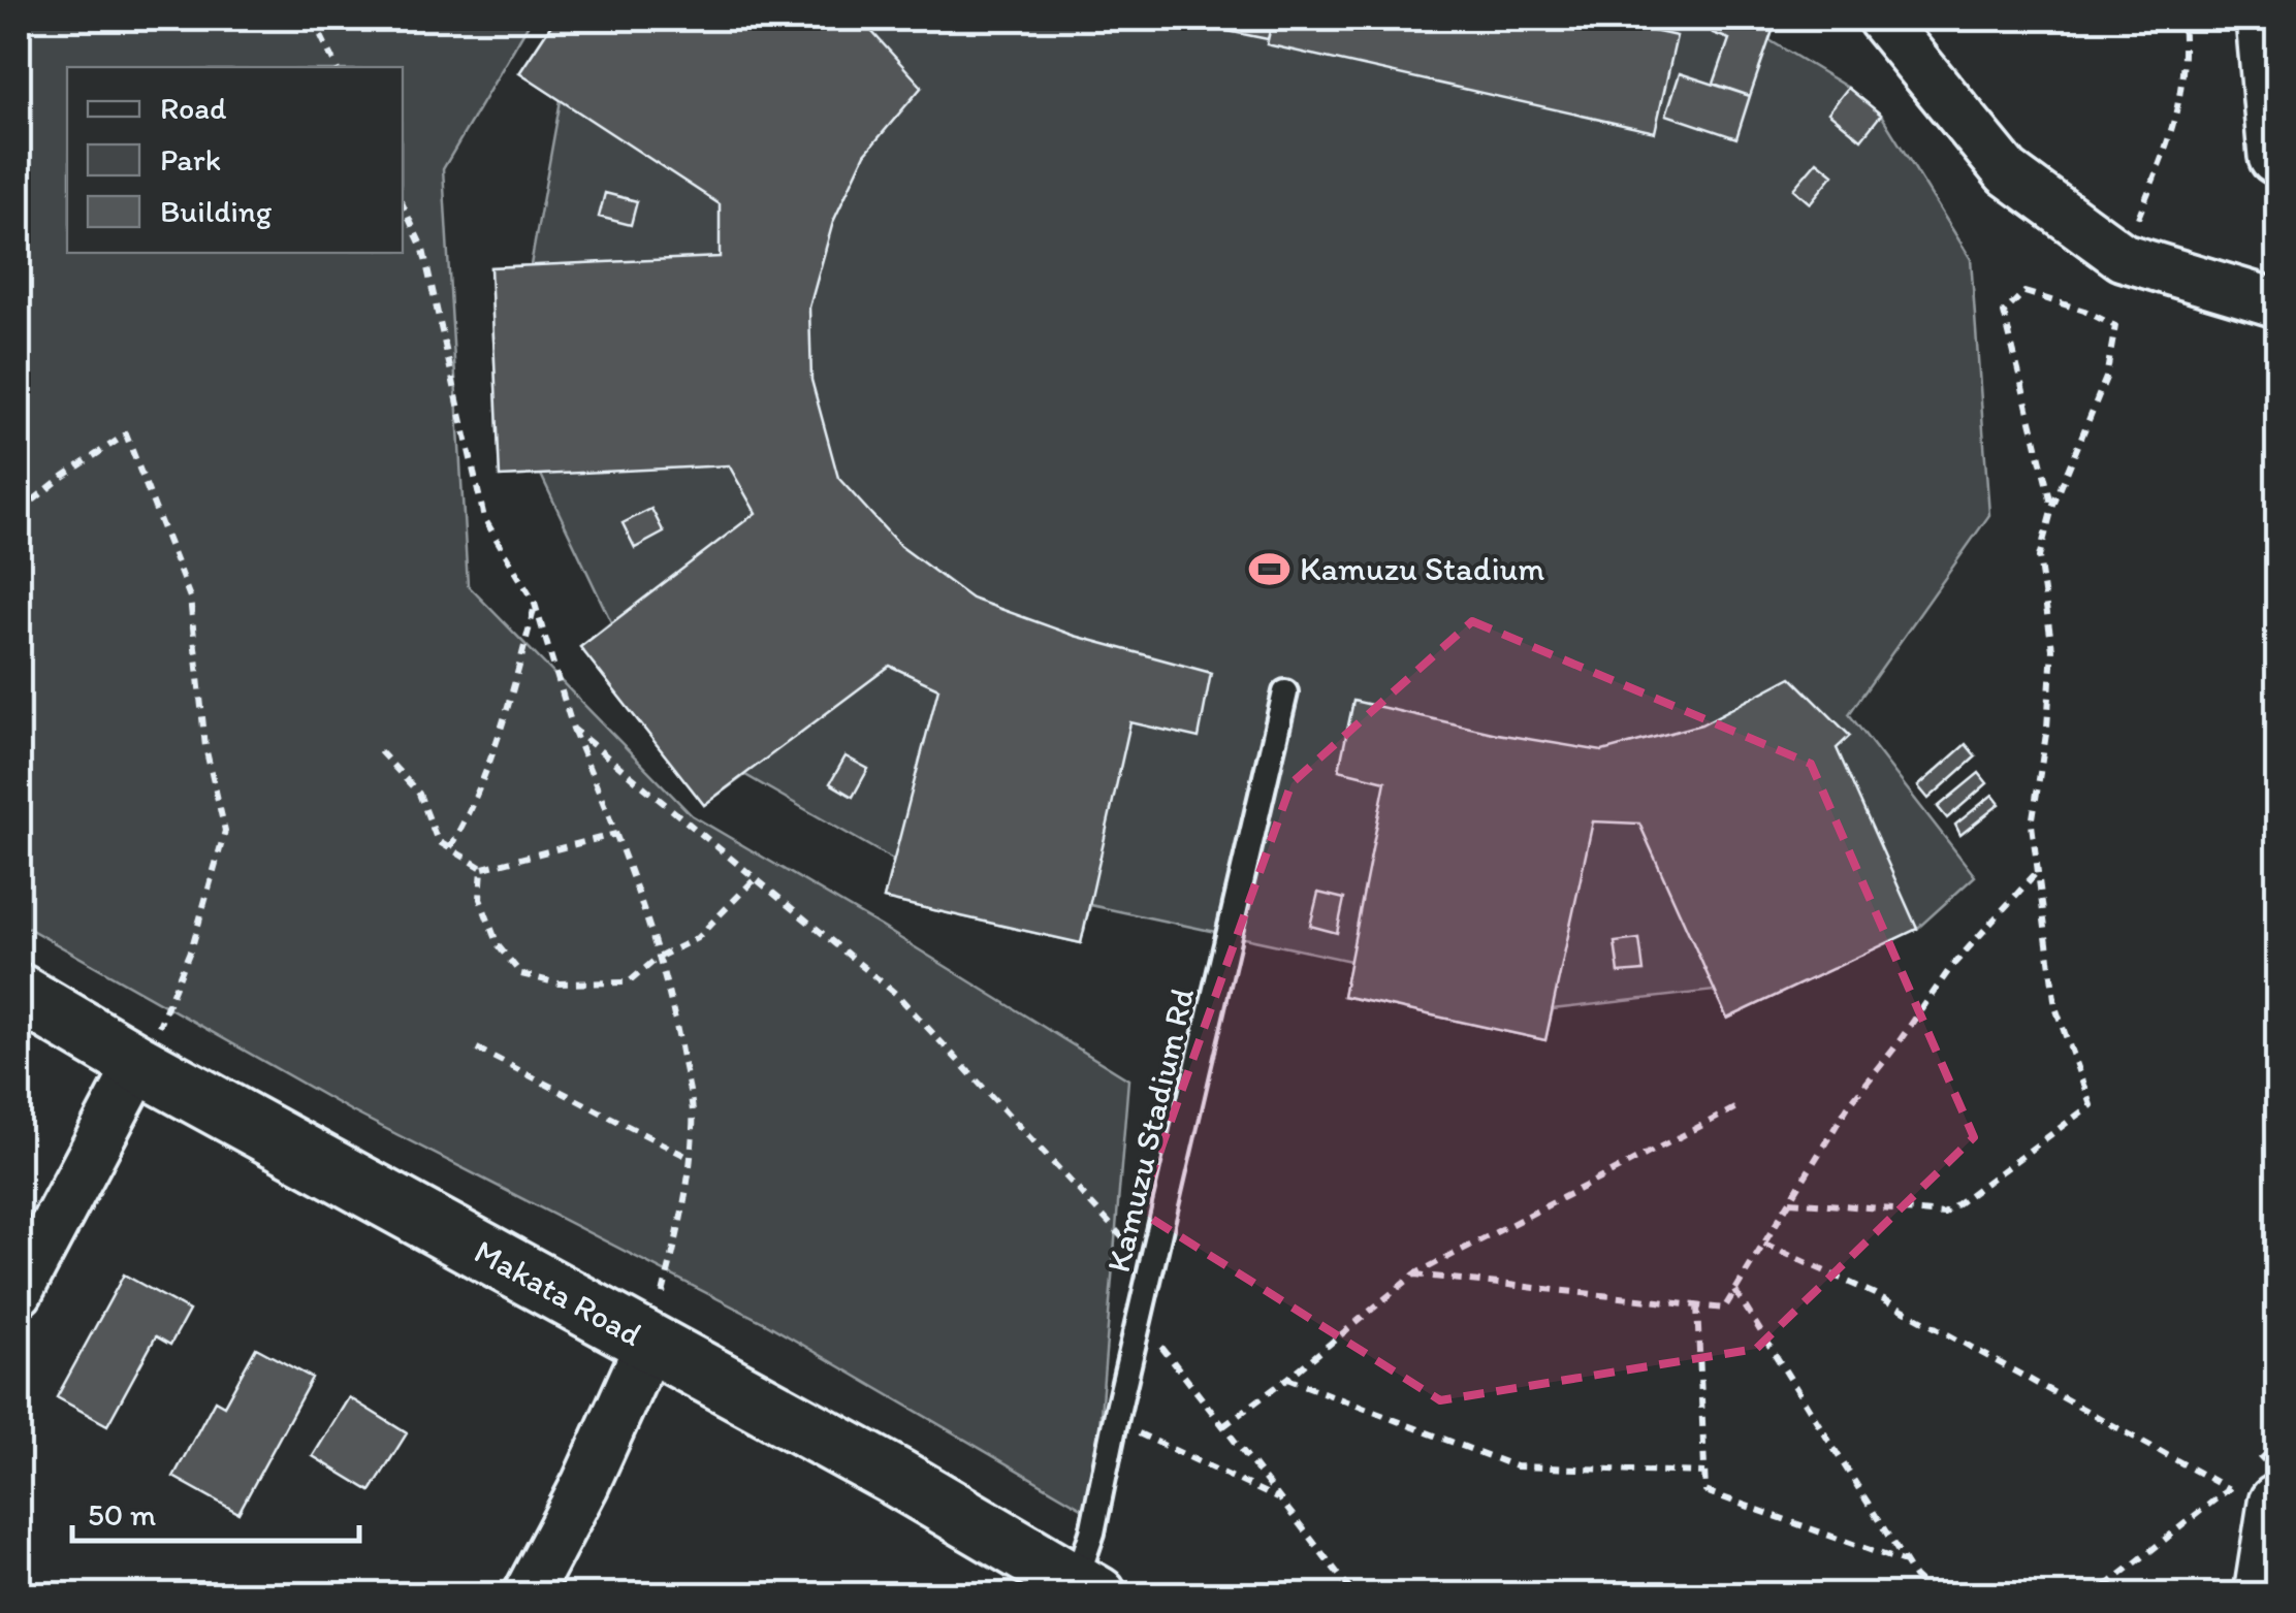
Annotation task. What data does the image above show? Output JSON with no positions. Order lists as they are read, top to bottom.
{
  "streets": {
    "main road": ["Makata Road"],
    "lane": ["Kamuzu Stadium Rd"]
  },
  "crossings": [
    ["Kamuzu Stadium Rd", "Makata Road"]
  ],
  "places": {
    "sports": ["Kamuzu Stadium"]
  },
  "legend": ["Road", "Park", "Building"],
  "scale_bar": "50 m"
}
